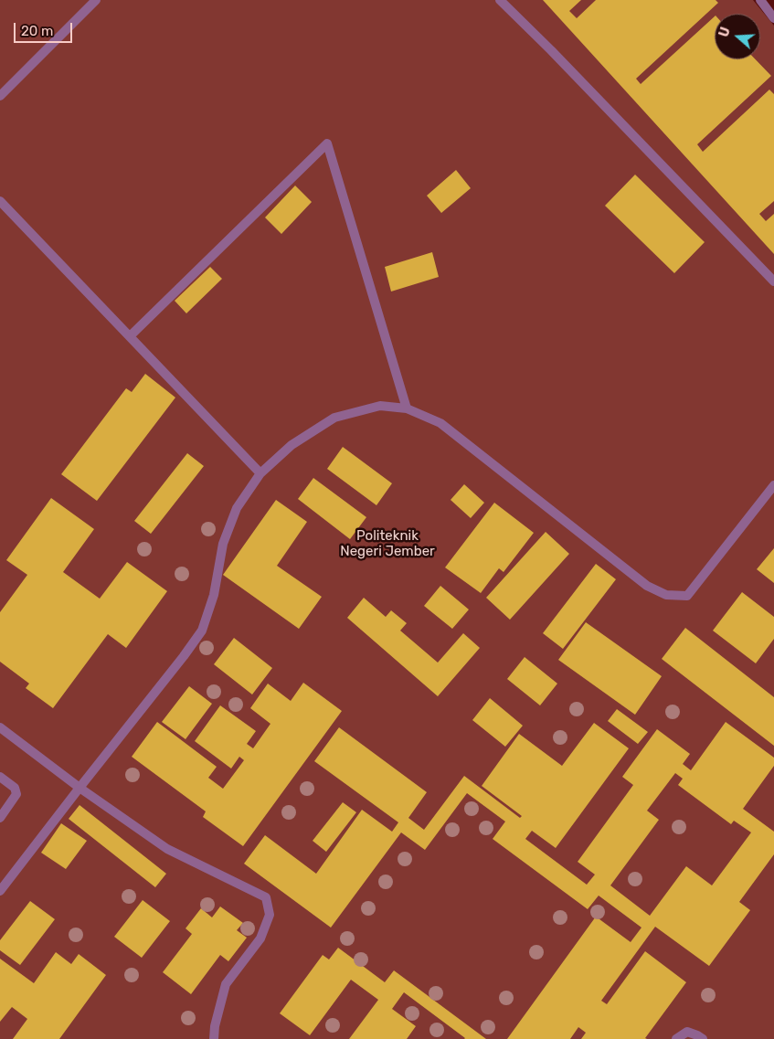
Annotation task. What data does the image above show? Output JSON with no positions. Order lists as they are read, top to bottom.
{
  "parks": ["Politeknik Negeri Jember"],
  "scale_bar": "20 m",
  "north": "left"
}
